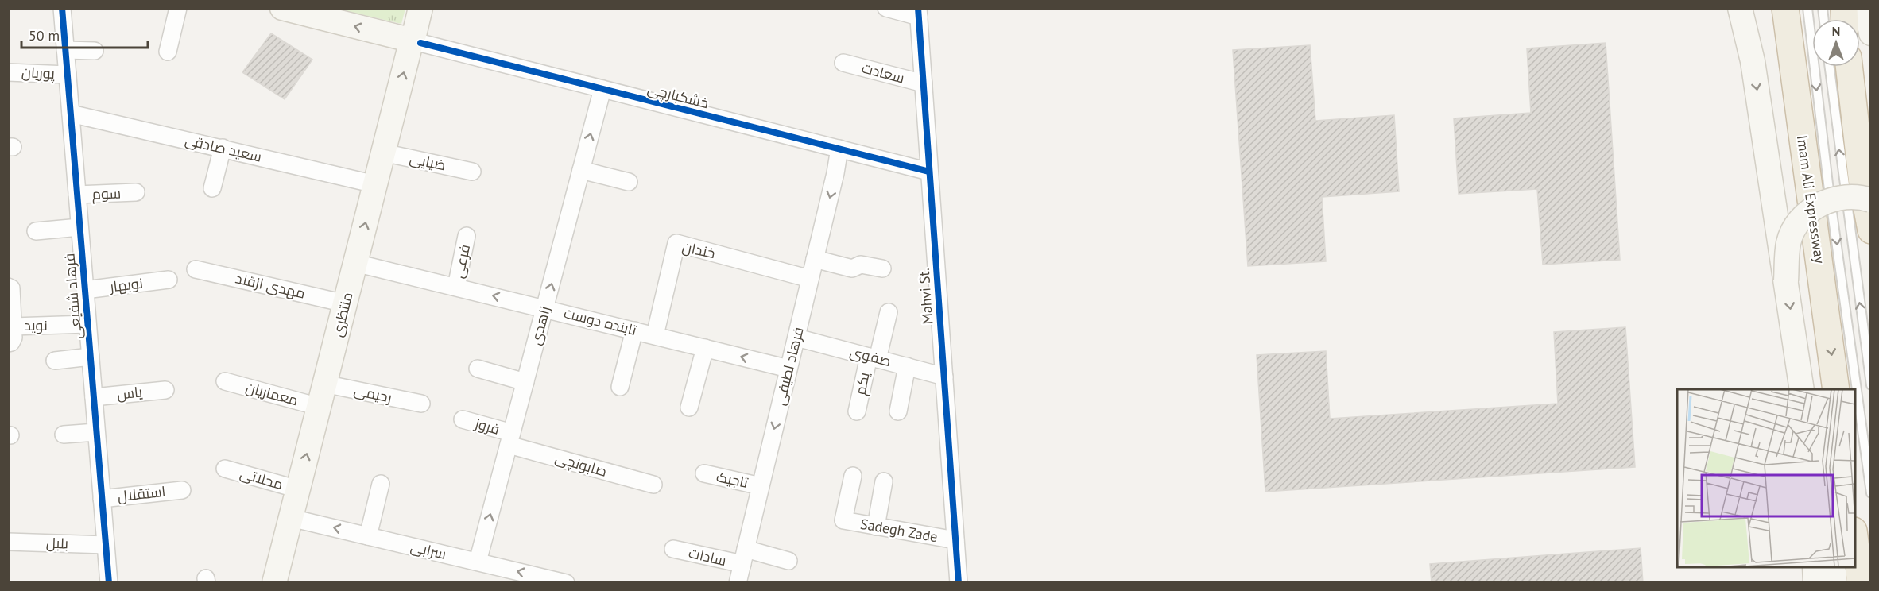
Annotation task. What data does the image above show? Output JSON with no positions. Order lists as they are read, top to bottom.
{
  "streets": {
    "highway": ["Imam Ali Expressway"],
    "main road": ["خشکبارچی", "منتظری"],
    "street": [
      "پوریان",
      "سعادت",
      "سعید صادقی",
      "ضیایی",
      "سوم",
      "خندان",
      "فرعی",
      "نوبهار",
      "مهدی ازقند",
      "فرهاد شفیعی",
      "Mahvi St.",
      "تابنده دوست",
      "نوید",
      "زاهدی",
      "صفوی",
      "فرهاد لطیفی",
      "یکم",
      "یاس",
      "معماریان",
      "رحیمی",
      "فروز",
      "صابونچی",
      "محلاتی",
      "تاجیک",
      "استقلال",
      "Sadegh Zade",
      "بلبل",
      "سرابی",
      "سادات"
    ]
  },
  "crossings": [
    ["پوریان", "فرهاد شفیعی"],
    ["سعادت", "Mahvi St."],
    ["خشکبارچی", "Mahvi St."],
    ["خشکبارچی", "منتظری"],
    ["خشکبارچی", "زاهدی"],
    ["خشکبارچی", "فرهاد لطیفی"],
    ["سعید صادقی", "فرهاد شفیعی"],
    ["سعید صادقی", "منتظری"],
    ["ضیایی", "منتظری"],
    ["سوم", "فرهاد شفیعی"],
    ["خندان", "تابنده دوست"],
    ["خندان", "فرهاد لطیفی"],
    ["فرعی", "تابنده دوست"],
    ["نوبهار", "فرهاد شفیعی"],
    ["مهدی ازقند", "منتظری"],
    ["فرهاد شفیعی", "نوید"],
    ["فرهاد شفیعی", "یاس"],
    ["فرهاد شفیعی", "استقلال"],
    ["فرهاد شفیعی", "بلبل"],
    ["Mahvi St.", "صفوی"],
    ["Mahvi St.", "Sadegh Zade"],
    ["منتظری", "تابنده دوست"],
    ["منتظری", "معماریان"],
    ["منتظری", "رحیمی"],
    ["منتظری", "محلاتی"],
    ["منتظری", "سرابی"],
    ["تابنده دوست", "زاهدی"],
    ["تابنده دوست", "فرهاد لطیفی"],
    ["زاهدی", "فروز"],
    ["زاهدی", "صابونچی"],
    ["زاهدی", "سرابی"],
    ["صفوی", "فرهاد لطیفی"],
    ["صفوی", "یکم"],
    ["فرهاد لطیفی", "تاجیک"],
    ["فرهاد لطیفی", "سادات"],
    ["فروز", "صابونچی"]
  ],
  "one_way": [
    "منتظری",
    "تابنده دوست",
    "زاهدی",
    "سرابی"
  ],
  "scale_bar": "50 m",
  "north": "top"
}
